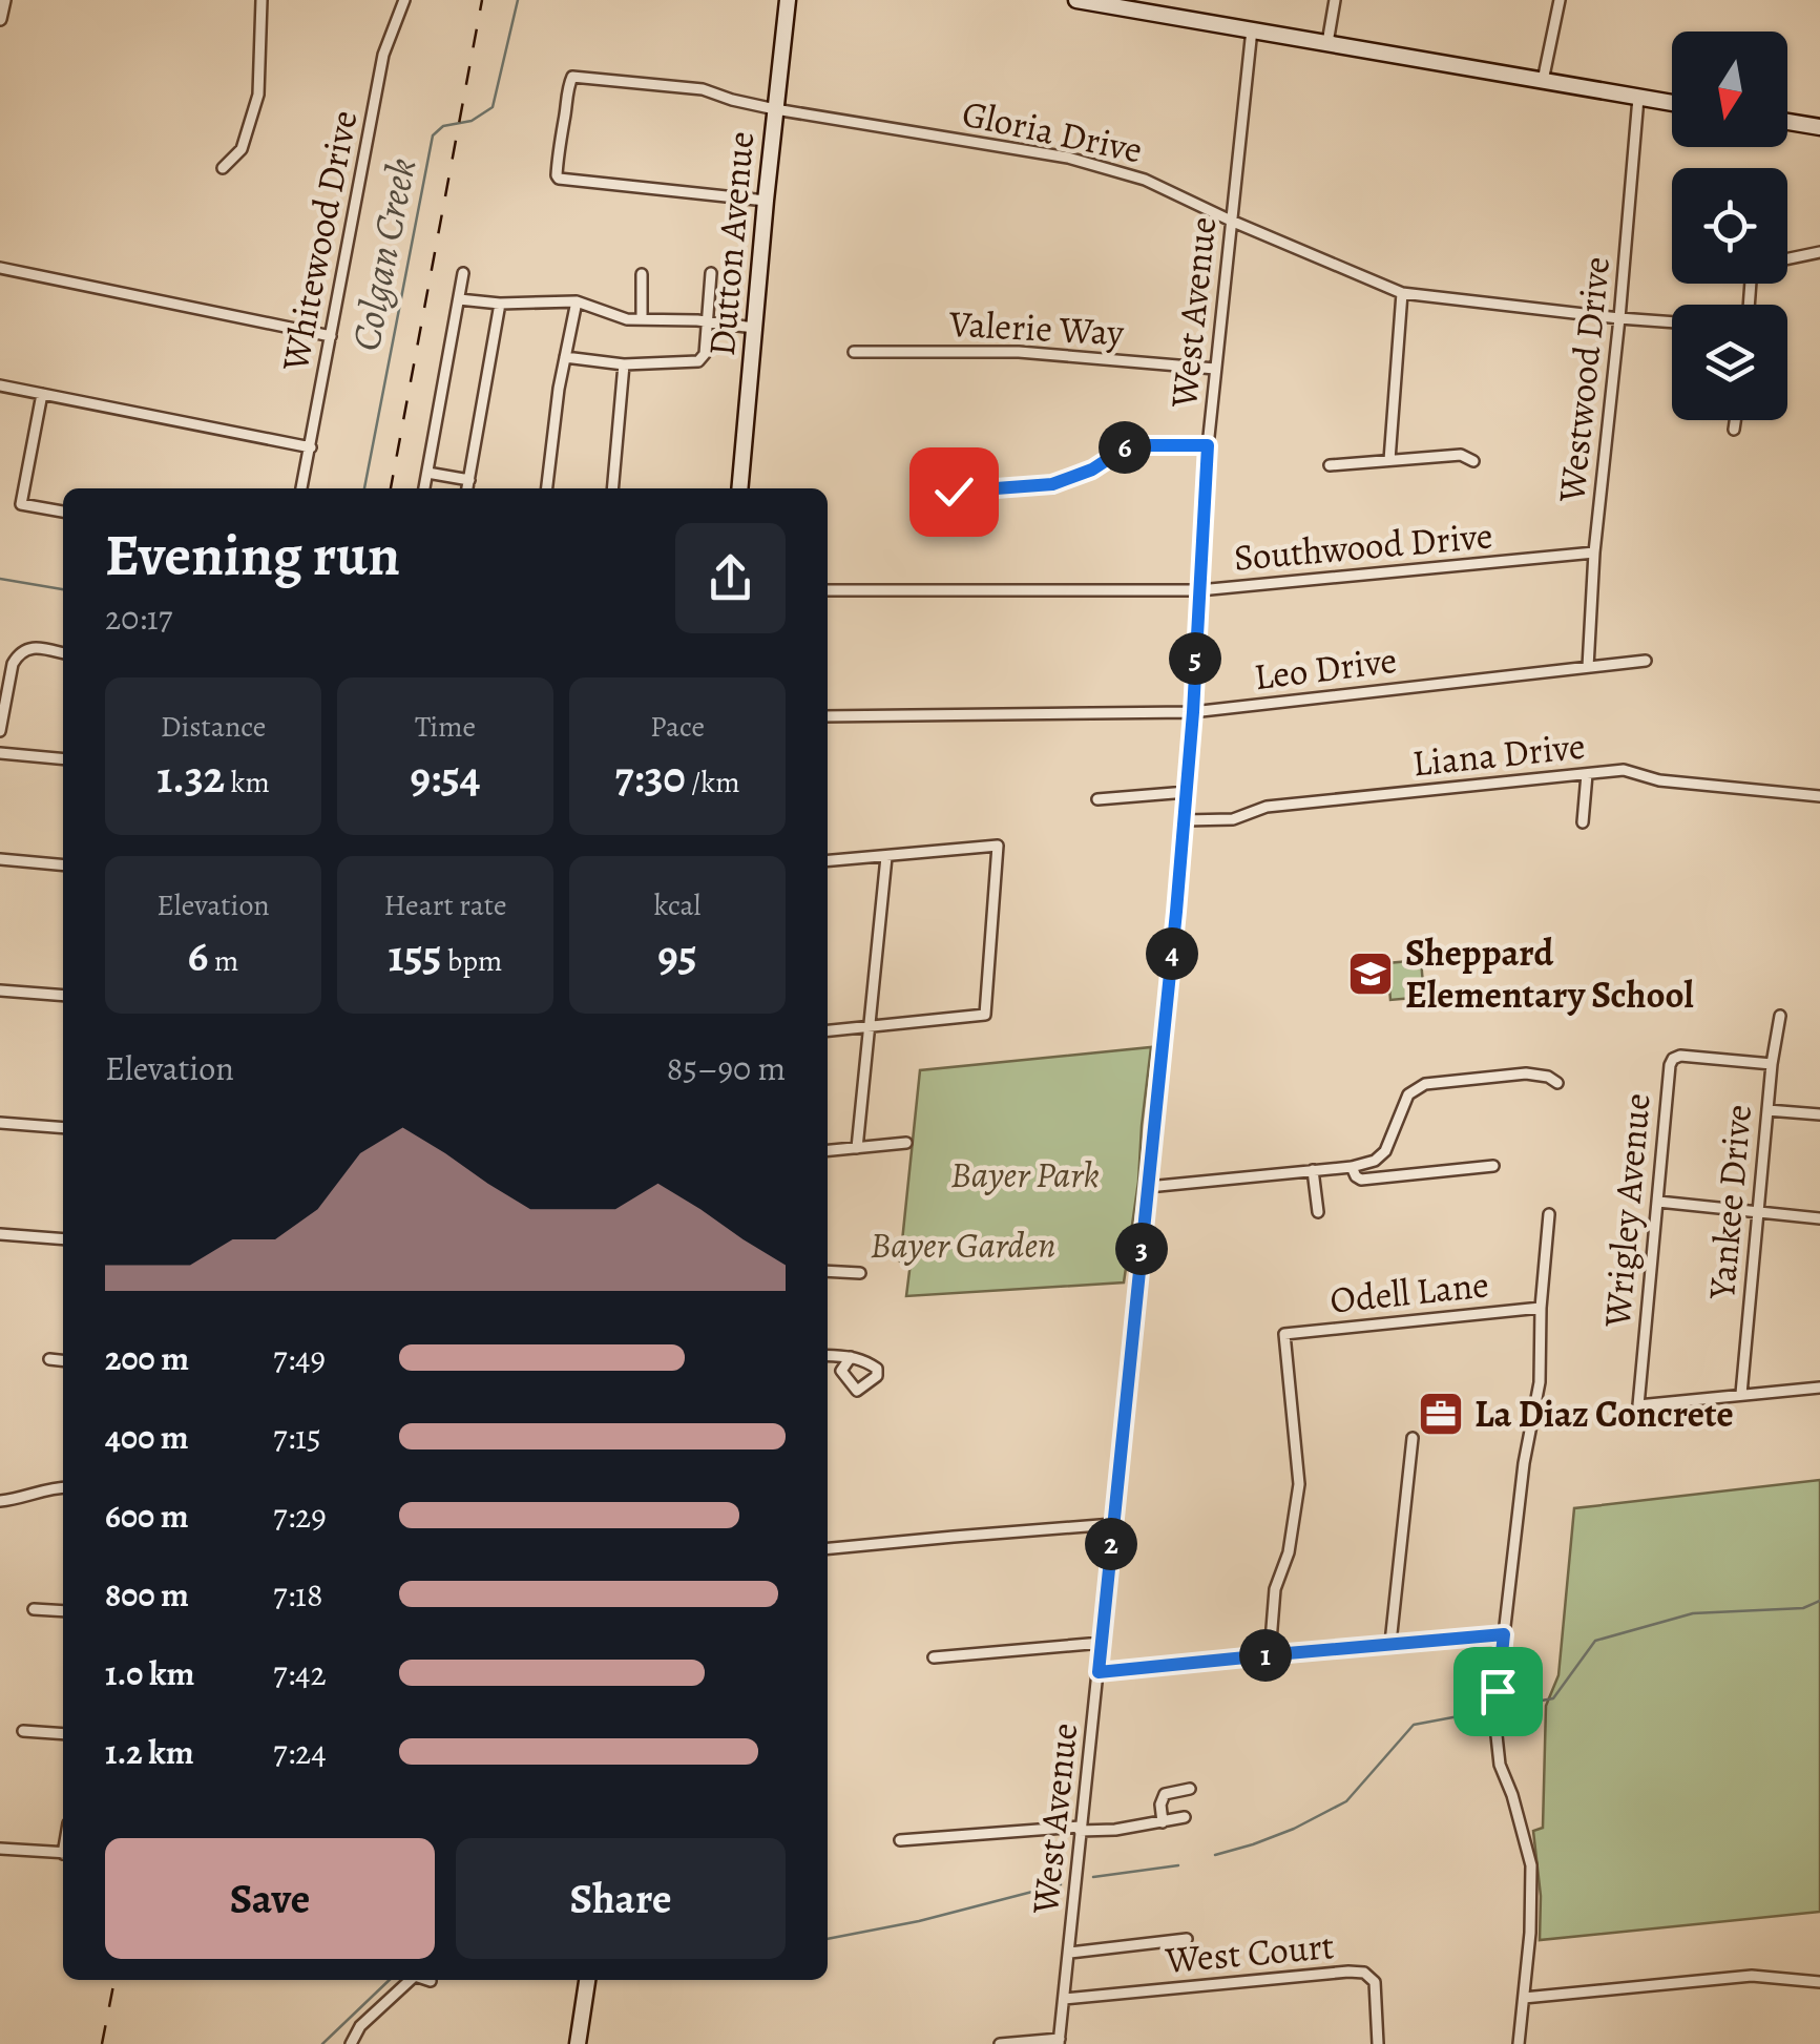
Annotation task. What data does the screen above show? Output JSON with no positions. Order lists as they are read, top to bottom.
{
  "streets": {
    "main road": ["Dutton Avenue"],
    "street": [
      "Gloria Drive",
      "Whitewood Drive",
      "West Avenue",
      "Valerie Way",
      "Westwood Drive",
      "Southwood Drive",
      "Leo Drive",
      "Liana Drive",
      "Yankee Drive",
      "Wrigley Avenue",
      "Odell Lane",
      "West Court"
    ]
  },
  "crossings": [
    ["Gloria Drive", "Dutton Avenue"],
    ["Gloria Drive", "West Avenue"],
    ["Gloria Drive", "Westwood Drive"],
    ["West Avenue", "Valerie Way"],
    ["West Avenue", "Southwood Drive"],
    ["West Avenue", "Leo Drive"],
    ["West Avenue", "Liana Drive"],
    ["West Avenue", "West Court"],
    ["Westwood Drive", "Southwood Drive"],
    ["Westwood Drive", "Leo Drive"],
    ["Yankee Drive", "Wrigley Avenue"]
  ],
  "water": ["Colgan Creek"],
  "parks": ["Bayer Park", "Bayer Garden"],
  "places": {
    "school or university": ["Sheppard Elementary School"],
    "office": ["La Diaz Concrete"]
  },
  "north": "bottom",
  "page": {
    "pins": [
      "6",
      "5",
      "4",
      "3",
      "2",
      "1"
    ],
    "heading": ["Evening run", "20:17"],
    "stats": [
      ["Distance", "1.32 km"],
      ["Time", "9:54"],
      ["Pace", "7:30 /km"],
      ["Elevation", "6 m"],
      ["Heart rate", "155 bpm"],
      ["kcal", "95"]
    ],
    "chart": ["Elevation", "85–90 m"],
    "list": [
      {
        "name": "200 m",
        "note": "7:49"
      },
      {
        "name": "400 m",
        "note": "7:15"
      },
      {
        "name": "600 m",
        "note": "7:29"
      },
      {
        "name": "800 m",
        "note": "7:18"
      },
      {
        "name": "1.0 km",
        "note": "7:42"
      },
      {
        "name": "1.2 km",
        "note": "7:24"
      }
    ],
    "buttons": ["Save", "Share"]
  }
}
